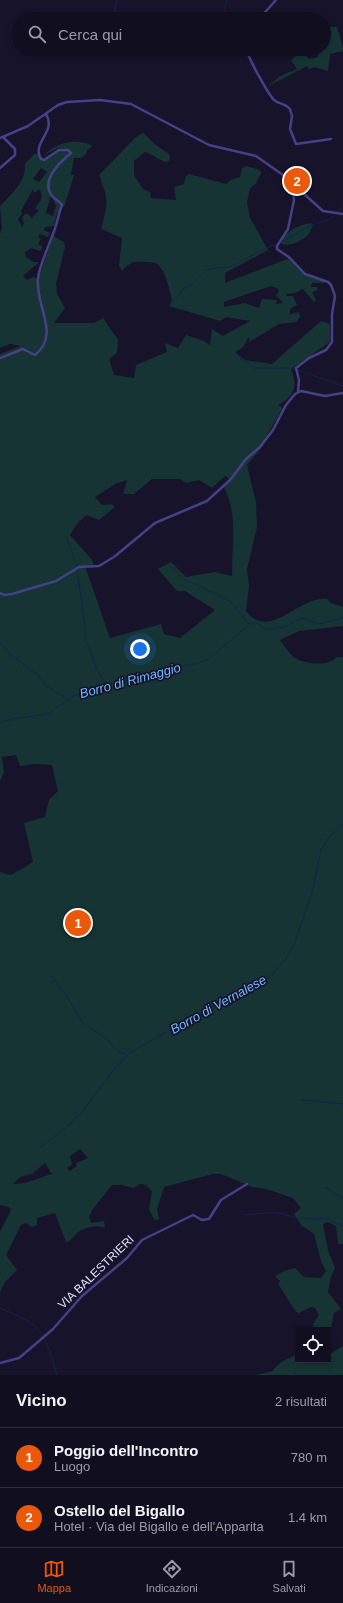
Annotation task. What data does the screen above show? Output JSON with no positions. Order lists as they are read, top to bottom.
{
  "streets": {
    "street": ["VIA BALESTRIERI"]
  },
  "water": ["Borro di Rimaggio", "Borro di Vernalese"],
  "page": {
    "search": "Cerca qui",
    "pins": ["2", "1"],
    "heading": ["Vicino", "2 risultati"],
    "list": [
      {
        "mark": "1",
        "name": "Poggio dell'Incontro",
        "note": "Luogo",
        "value": "780 m"
      },
      {
        "mark": "2",
        "name": "Ostello del Bigallo",
        "note": "Hotel · Via del Bigallo e dell'Apparita",
        "value": "1.4 km"
      }
    ],
    "nav": ["Mappa", "Indicazioni", "Salvati"]
  }
}
